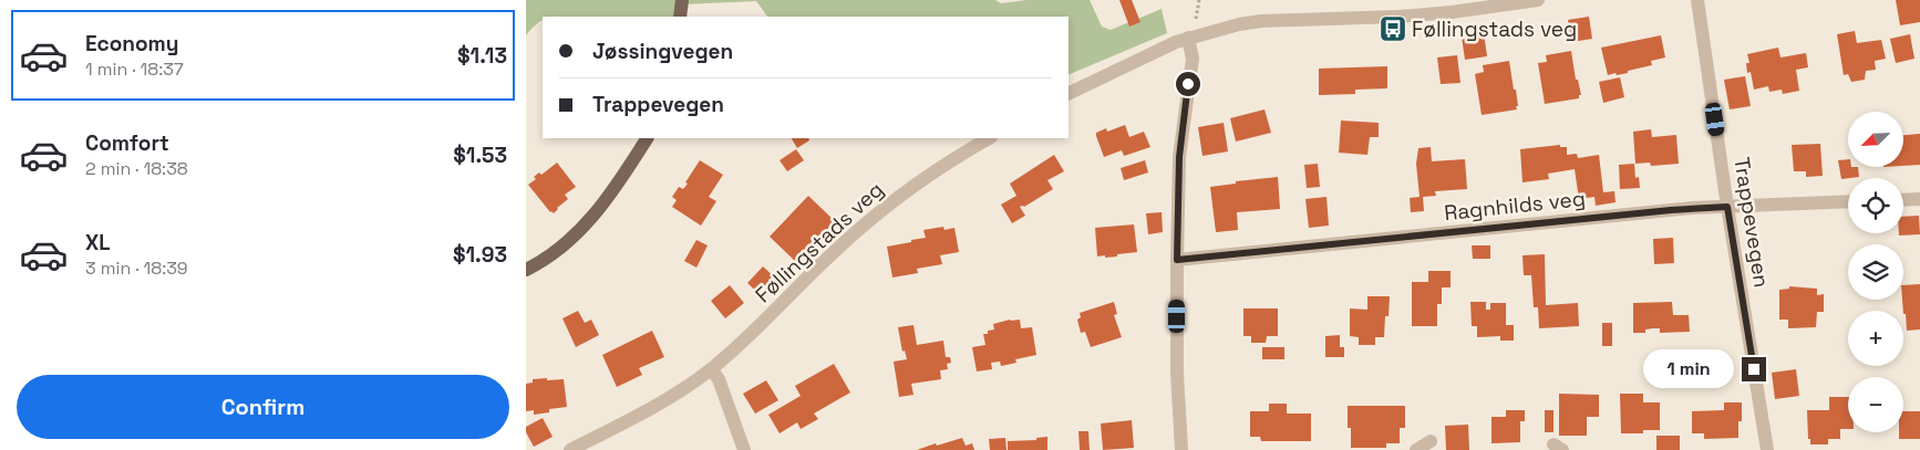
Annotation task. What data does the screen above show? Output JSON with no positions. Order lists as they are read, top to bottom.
{
  "streets": {
    "street": ["Ragnhilds veg", "Trappevegen", "Føllingstads veg"]
  },
  "crossings": [
    ["Ragnhilds veg", "Trappevegen"]
  ],
  "places": {
    "bus stop": ["Føllingstads veg"]
  },
  "north": "bottom left",
  "page": {
    "list": [
      {
        "name": "Economy",
        "note": "1 min · 18:37",
        "value": "$1.13"
      },
      {
        "name": "Comfort",
        "note": "2 min · 18:38",
        "value": "$1.53"
      },
      {
        "name": "XL",
        "note": "3 min · 18:39",
        "value": "$1.93"
      }
    ],
    "banner": ["Jøssingvegen", "Trappevegen"],
    "map_buttons": ["+", "−"],
    "bubble": "1 min",
    "buttons": "Confirm"
  }
}
